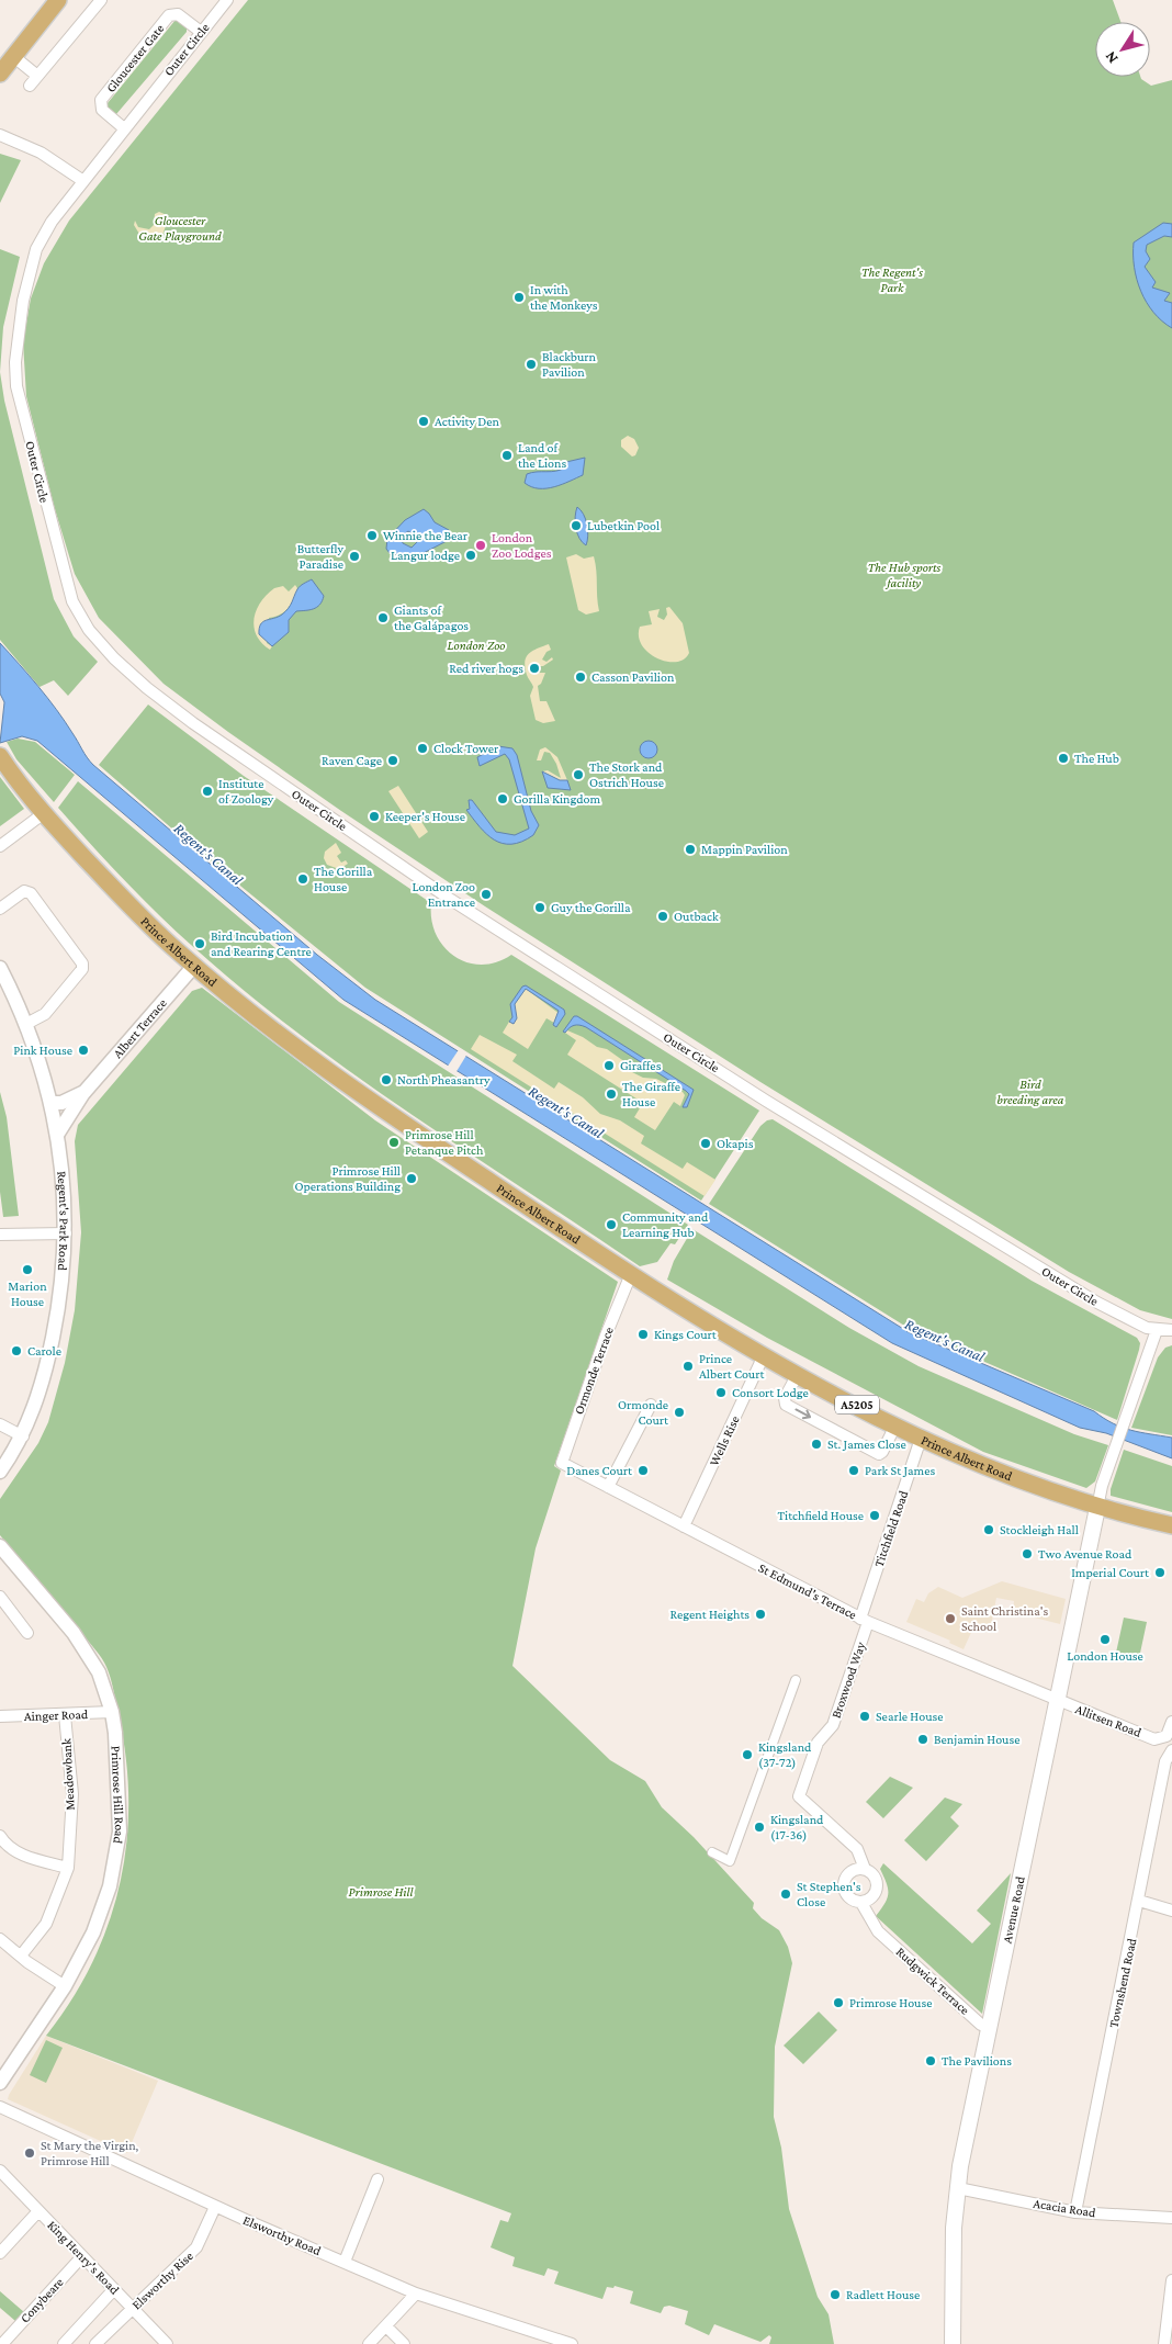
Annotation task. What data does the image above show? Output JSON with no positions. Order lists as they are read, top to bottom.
{
  "streets": {
    "main road": ["Prince Albert Road", "A5205", "Avenue Road"],
    "street": [
      "Outer Circle",
      "Gloucester Gate",
      "Albert Terrace",
      "Regent's Park Road",
      "Ormonde Terrace",
      "Wells Rise",
      "Titchfield Road",
      "St Edmund's Terrace",
      "Broxwood Way",
      "Ainger Road",
      "Allitsen Road",
      "Meadowbank",
      "Primrose Hill Road",
      "Rudgwick Terrace",
      "Townshend Road",
      "Acacia Road",
      "Elsworthy Road",
      "King Henry's Road",
      "Elsworthy Rise",
      "Conybeare"
    ]
  },
  "crossings": [
    ["Outer Circle", "Gloucester Gate"],
    ["Outer Circle", "Avenue Road"],
    ["Prince Albert Road", "Albert Terrace"],
    ["Prince Albert Road", "Ormonde Terrace"],
    ["Prince Albert Road", "Wells Rise"],
    ["Prince Albert Road", "Titchfield Road"],
    ["Prince Albert Road", "Avenue Road"],
    ["Albert Terrace", "Regent's Park Road"],
    ["Ormonde Terrace", "St Edmund's Terrace"],
    ["Wells Rise", "St Edmund's Terrace"],
    ["Titchfield Road", "St Edmund's Terrace"],
    ["Titchfield Road", "Broxwood Way"],
    ["St Edmund's Terrace", "Broxwood Way"],
    ["St Edmund's Terrace", "Allitsen Road"],
    ["St Edmund's Terrace", "Avenue Road"],
    ["Broxwood Way", "Rudgwick Terrace"],
    ["Ainger Road", "Meadowbank"],
    ["Ainger Road", "Primrose Hill Road"],
    ["Allitsen Road", "Avenue Road"],
    ["Avenue Road", "Rudgwick Terrace"],
    ["Avenue Road", "Acacia Road"],
    ["Townshend Road", "Acacia Road"],
    ["Elsworthy Road", "Elsworthy Rise"],
    ["King Henry's Road", "Elsworthy Rise"],
    ["King Henry's Road", "Conybeare"]
  ],
  "water": ["Regent's Canal"],
  "parks": [
    "Gloucester Gate Playground",
    "The Regent's Park",
    "The Hub sports facility",
    "London Zoo",
    "Bird breeding area",
    "Primrose Hill"
  ],
  "places": [
    "In with the Monkeys",
    "Blackburn Pavilion",
    "Activity Den",
    "Land of the Lions",
    "Lubetkin Pool",
    "Winnie the Bear",
    "London Zoo Lodges",
    "Langur lodge",
    "Butterfly Paradise",
    "Giants of the Galápagos",
    "Red river hogs",
    "Casson Pavilion",
    "Clock Tower",
    "The Hub",
    "Raven Cage",
    "The Stork and Ostrich House",
    "Institute of Zoology",
    "Gorilla Kingdom",
    "Keeper's House",
    "Mappin Pavilion",
    "The Gorilla House",
    "London Zoo Entrance",
    "Guy the Gorilla",
    "Outback",
    "Bird Incubation and Rearing Centre",
    "Pink House",
    "Giraffes",
    "North Pheasantry",
    "The Giraffe House",
    "Primrose Hill Petanque Pitch",
    "Okapis",
    "Primrose Hill Operations Building",
    "Community and Learning Hub",
    "Marion House",
    "Kings Court",
    "Carole",
    "Prince Albert Court",
    "Consort Lodge",
    "Ormonde Court",
    "St. James Close",
    "Danes Court",
    "Park St James",
    "Titchfield House",
    "Stockleigh Hall",
    "Two Avenue Road",
    "Imperial Court",
    "Regent Heights",
    "Saint Christina's School",
    "London House",
    "Searle House",
    "Benjamin House",
    "Kingsland (37-72)",
    "Kingsland (17-36)",
    "St Stephen's Close",
    "Primrose House",
    "The Pavilions",
    "St Mary the Virgin, Primrose Hill",
    "Radlett House"
  ],
  "north": "bottom left"
}
